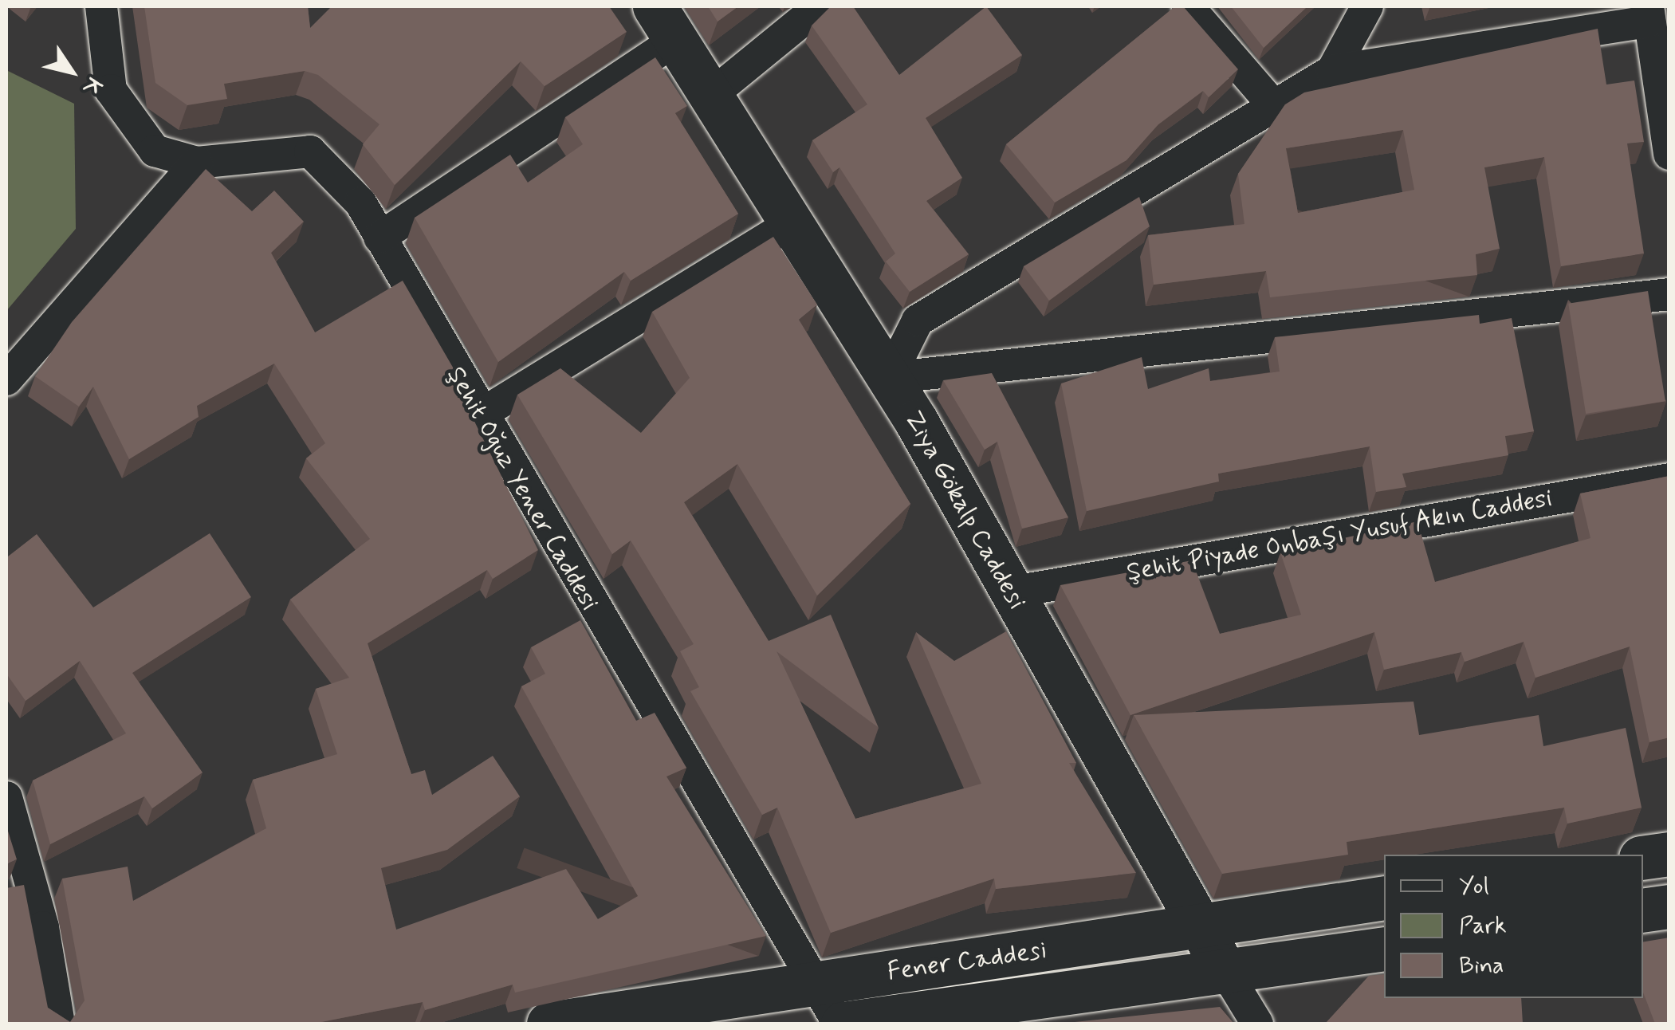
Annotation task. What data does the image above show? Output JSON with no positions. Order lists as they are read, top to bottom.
{
  "streets": {
    "main road": ["Ziya Gökalp Caddesi", "Fener Caddesi"],
    "street": ["Şehit Oğuz Yener Caddesi", "Şehit Piyade Onbaşı Yusuf Akın Caddesi"]
  },
  "crossings": [
    ["Şehit Oğuz Yener Caddesi", "Fener Caddesi"],
    ["Ziya Gökalp Caddesi", "Şehit Piyade Onbaşı Yusuf Akın Caddesi"],
    ["Ziya Gökalp Caddesi", "Fener Caddesi"]
  ],
  "legend": ["Yol", "Park", "Bina"],
  "north": "bottom right"
}
